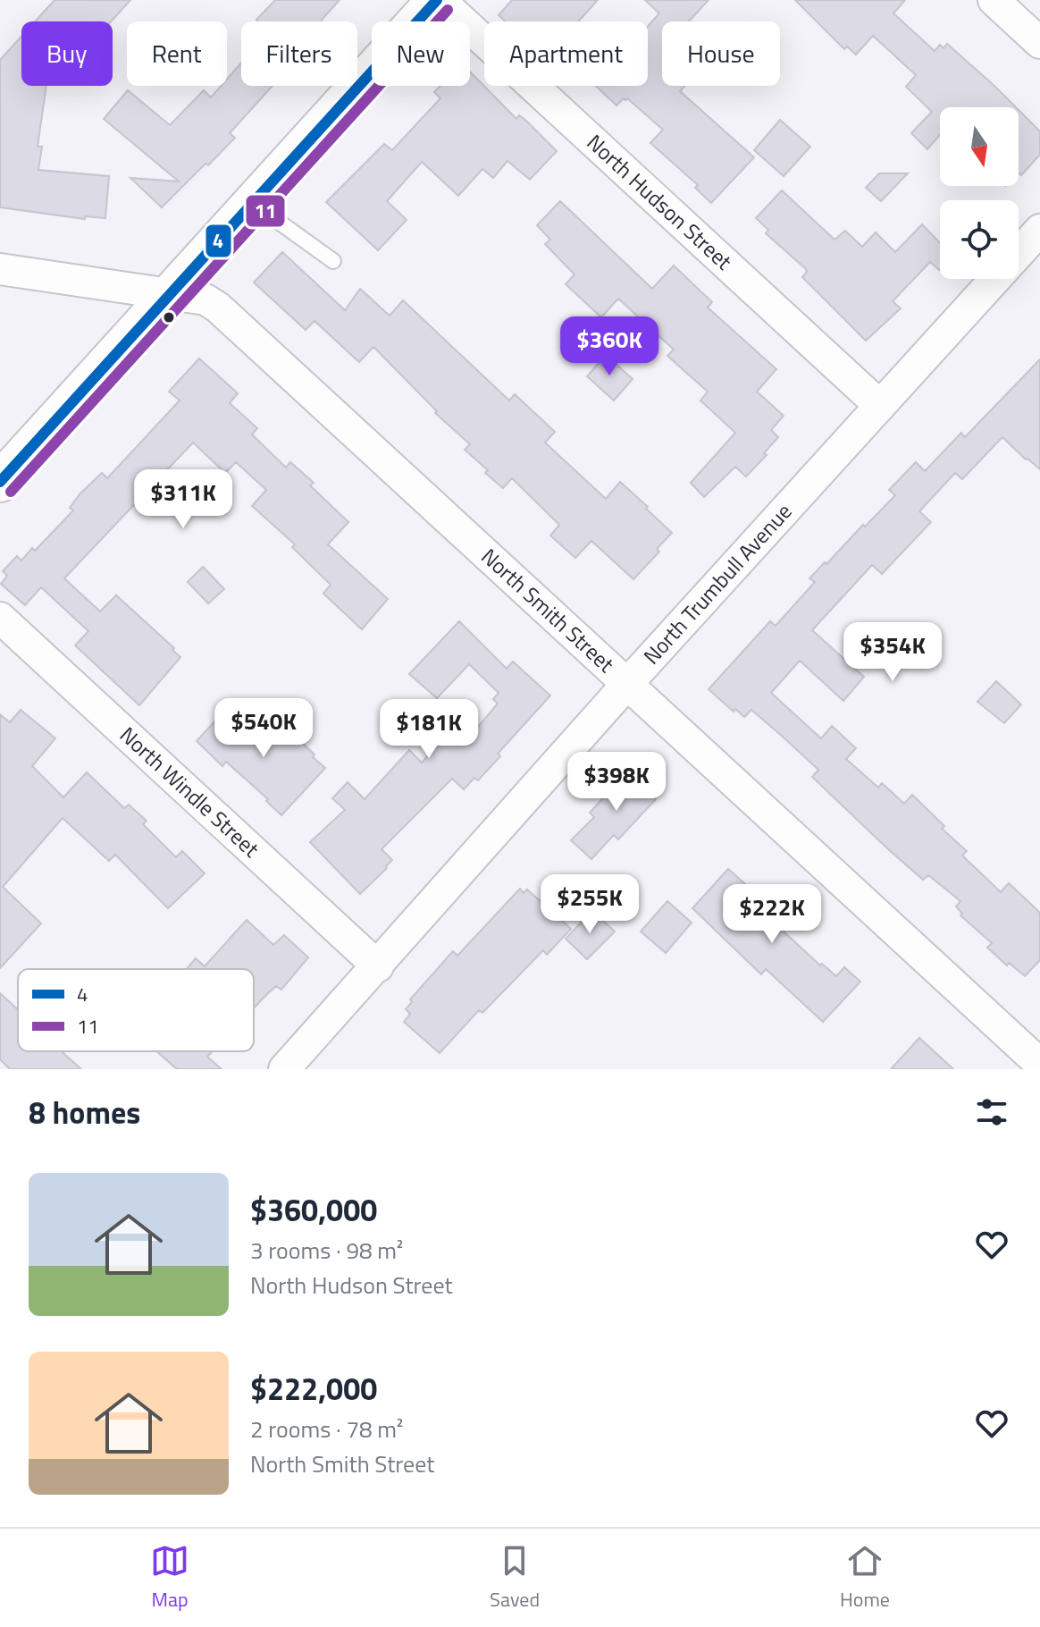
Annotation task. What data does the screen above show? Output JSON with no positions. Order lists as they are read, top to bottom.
{
  "streets": {
    "street": [
      "North Hudson Street",
      "North Trumbull Avenue",
      "North Smith Street",
      "North Windle Street"
    ]
  },
  "crossings": [
    ["North Hudson Street", "North Trumbull Avenue"],
    ["North Trumbull Avenue", "North Smith Street"],
    ["North Trumbull Avenue", "North Windle Street"]
  ],
  "lines": ["transit line 4", "transit line 11"],
  "legend": ["4", "11"],
  "north": "bottom",
  "page": {
    "chip": [
      "Buy",
      "Rent",
      "Filters",
      "New",
      "Apartment",
      "House"
    ],
    "price": [
      "$360K",
      "$311K",
      "$354K",
      "$540K",
      "$181K",
      "$398K",
      "$255K",
      "$222K"
    ],
    "heading": "8 homes",
    "list": [
      {
        "name": "$360,000",
        "note": "3 rooms · 98 m² · North Hudson Street"
      },
      {
        "name": "$222,000",
        "note": "2 rooms · 78 m² · North Smith Street"
      }
    ],
    "tabs": ["Map", "Saved", "Home"]
  }
}
